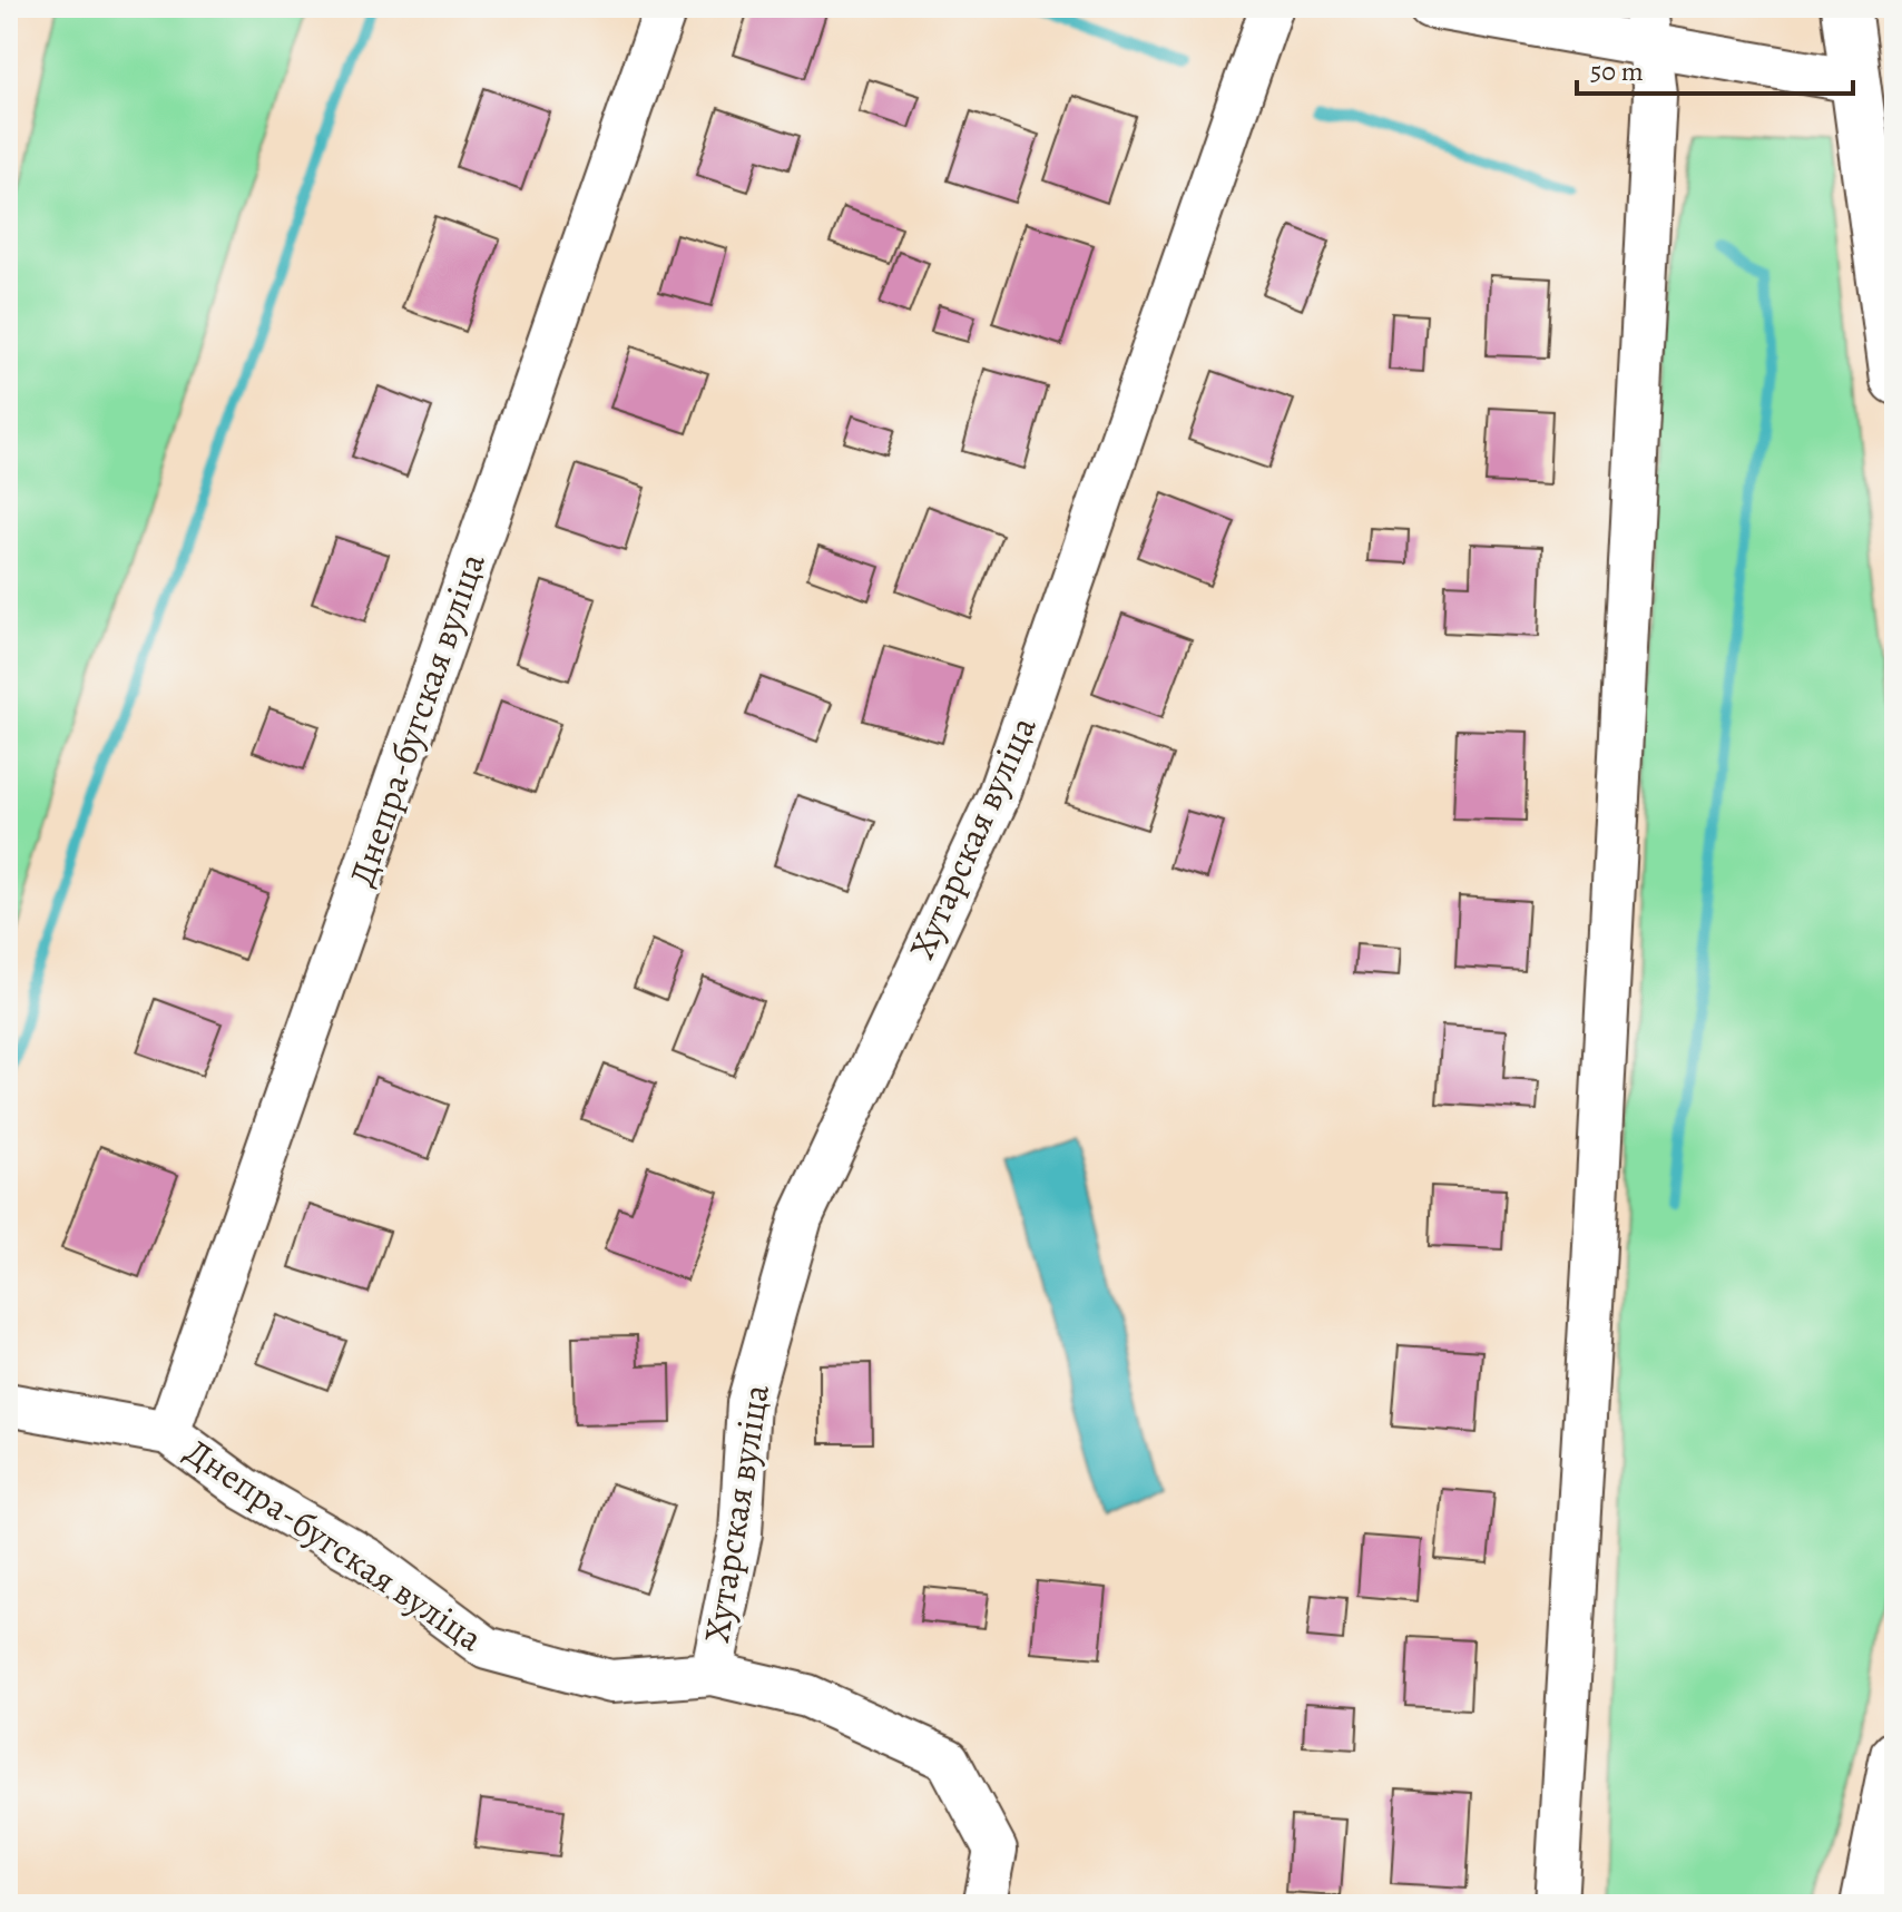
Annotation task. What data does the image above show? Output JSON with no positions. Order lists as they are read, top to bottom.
{
  "streets": {
    "street": ["Днепра-бугская вуліца", "Хутарская вуліца"]
  },
  "crossings": [
    ["Днепра-бугская вуліца", "Хутарская вуліца"]
  ],
  "scale_bar": "50 m"
}
